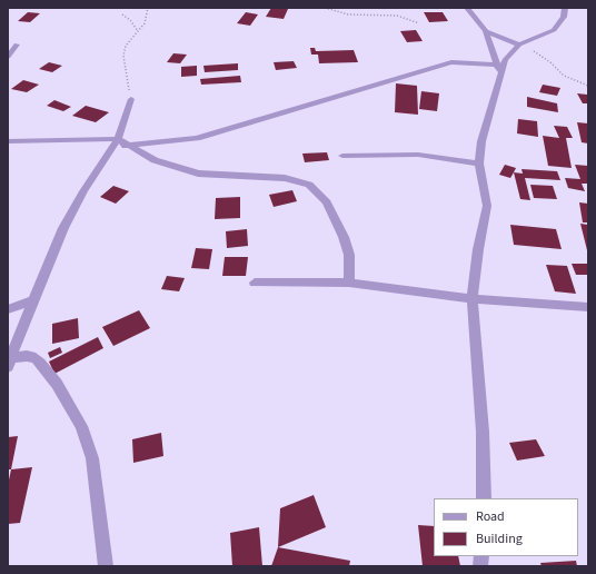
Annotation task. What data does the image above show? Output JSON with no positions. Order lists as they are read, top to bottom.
{
  "legend": ["Road", "Building"]
}
